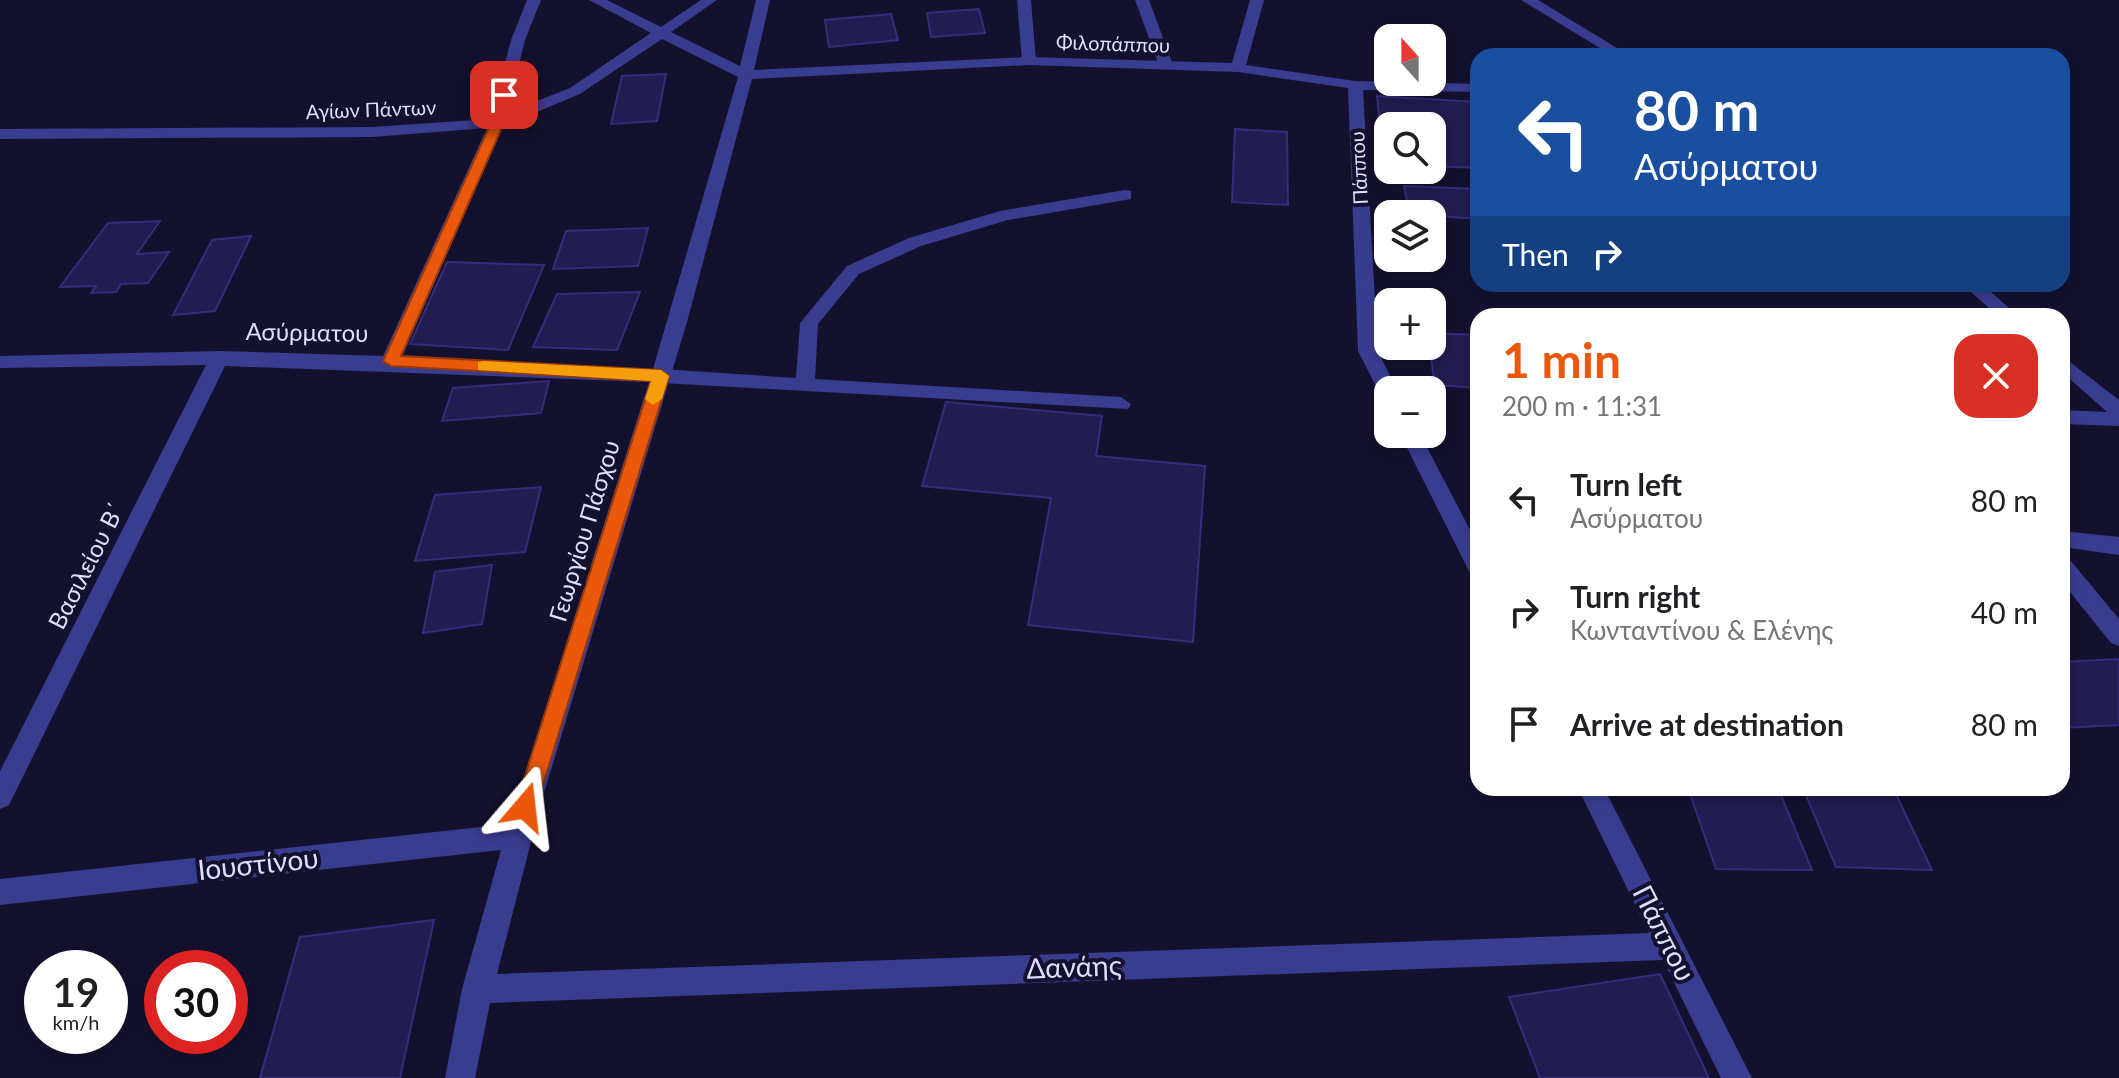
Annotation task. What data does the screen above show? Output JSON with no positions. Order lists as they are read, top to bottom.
{
  "streets": {
    "street": [
      "Φιλοπάππου",
      "Αγίων Πάντων",
      "Πάππου",
      "Ασύρματου",
      "Γεωργίου Πάσχου",
      "Βασιλείου Β΄",
      "Ιουστίνου",
      "Δανάης"
    ]
  },
  "crossings": [
    ["Φιλοπάππου", "Πάππου"],
    ["Φιλοπάππου", "Γεωργίου Πάσχου"],
    ["Πάππου", "Δανάης"],
    ["Ασύρματου", "Γεωργίου Πάσχου"],
    ["Ασύρματου", "Βασιλείου Β΄"],
    ["Γεωργίου Πάσχου", "Ιουστίνου"],
    ["Γεωργίου Πάσχου", "Δανάης"]
  ],
  "north": "top",
  "page": {
    "map_buttons": ["+", "−"],
    "turn": ["80 m", "Ασύρματου"],
    "then": "Then",
    "heading": ["1 min", "200 m · 11:31"],
    "list": [
      {
        "name": "Turn left",
        "note": "Ασύρματου",
        "value": "80 m"
      },
      {
        "name": "Turn right",
        "note": "Κωνταντίνου & Ελένης",
        "value": "40 m"
      },
      {
        "name": "Arrive at destination",
        "value": "80 m"
      }
    ],
    "speed": "19 km/h",
    "limit": "30"
  }
}
